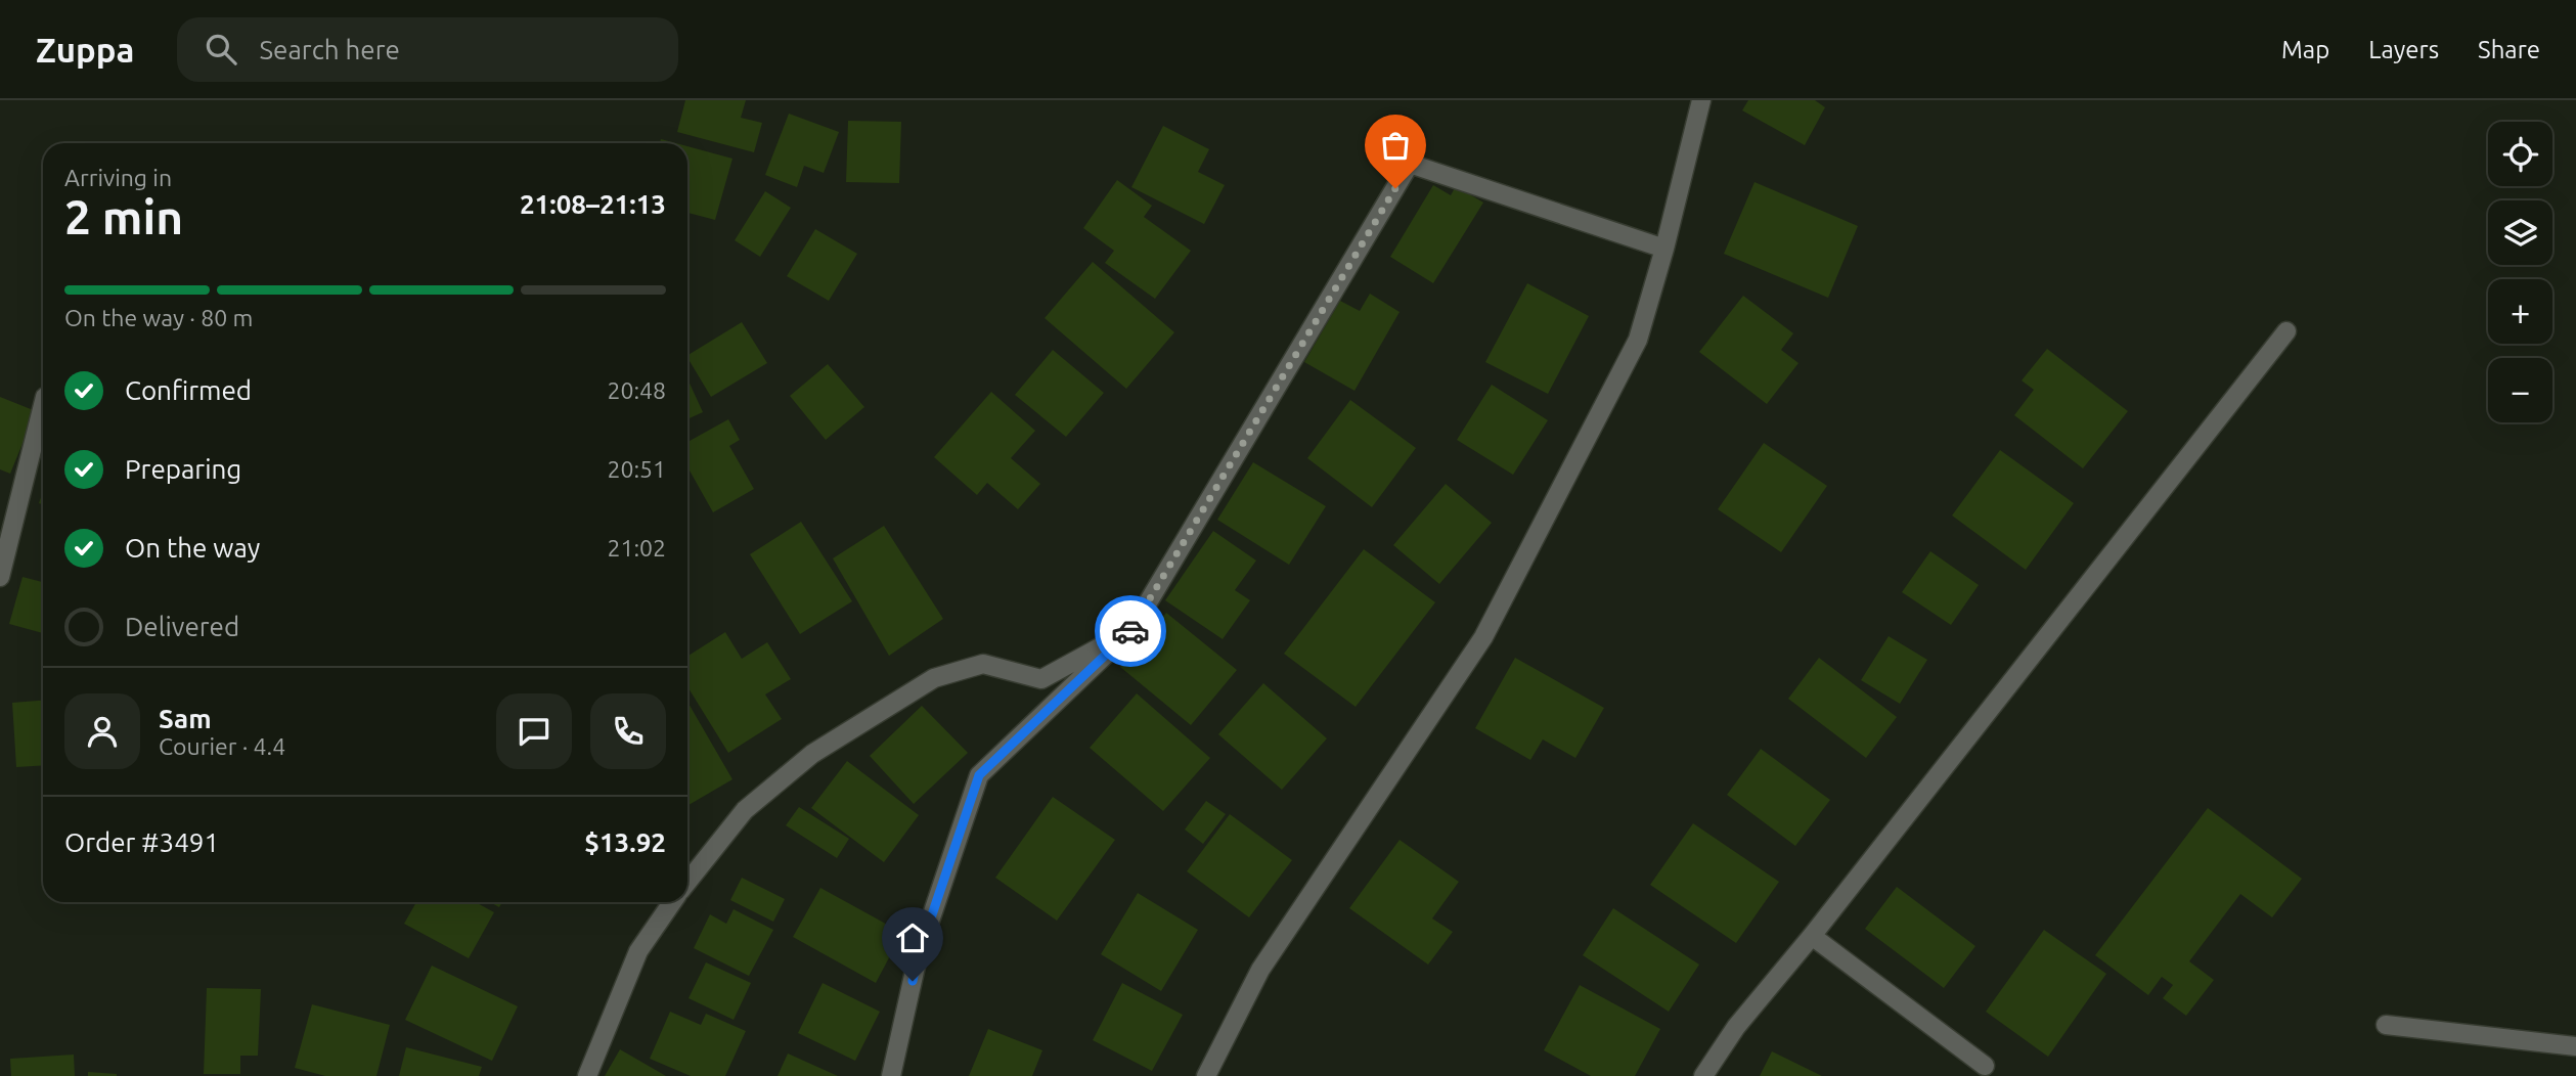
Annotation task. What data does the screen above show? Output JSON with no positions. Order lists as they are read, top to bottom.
{
  "page": {
    "header": "Zuppa",
    "search": "Search here",
    "nav": ["Map", "Layers", "Share"],
    "map_buttons": ["+", "−"],
    "heading": ["2 min", "Arriving in", "21:08–21:13"],
    "panel": [
      "Sam",
      "Courier · 4.4",
      "Order #3491",
      "$13.92"
    ],
    "bar": "On the way · 80 m",
    "list": [
      ["Confirmed", "20:48"],
      ["Preparing", "20:51"],
      ["On the way", "21:02"],
      "Delivered"
    ]
  }
}
